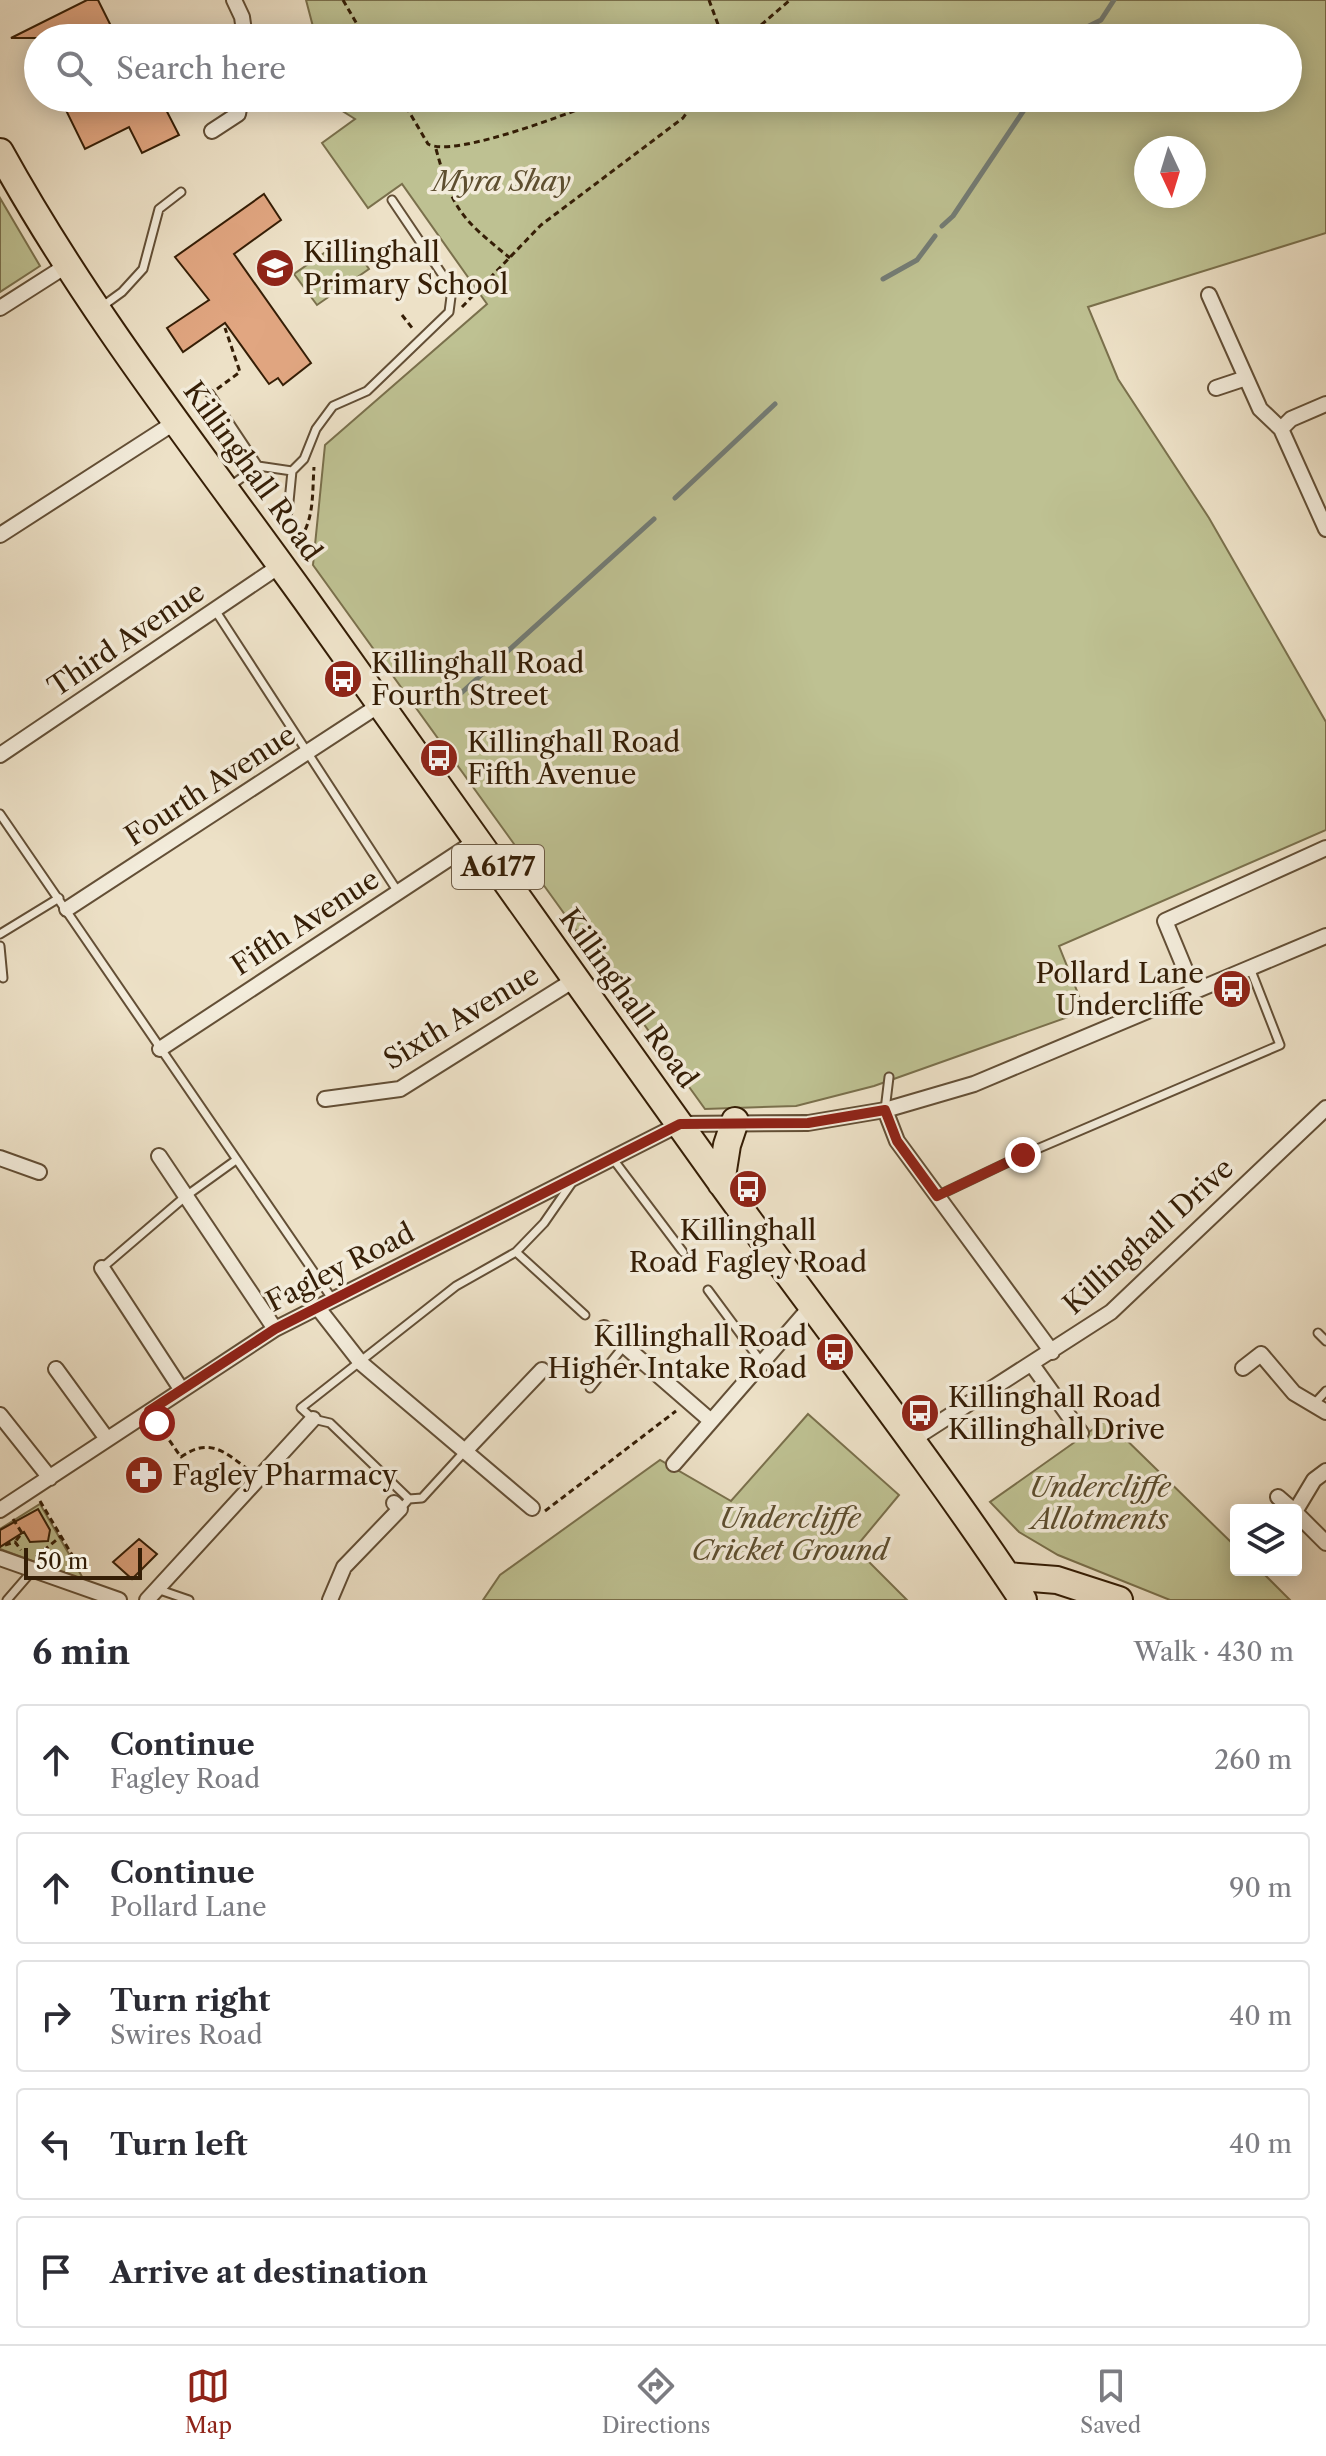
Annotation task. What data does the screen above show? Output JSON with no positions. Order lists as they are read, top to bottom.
{
  "streets": {
    "highway": ["Killinghall Road", "A6177"],
    "street": [
      "Third Avenue",
      "Fourth Avenue",
      "Fifth Avenue",
      "Sixth Avenue",
      "Killinghall Drive",
      "Fagley Road"
    ]
  },
  "crossings": [
    ["Killinghall Road", "Third Avenue"],
    ["Killinghall Road", "Fourth Avenue"],
    ["Killinghall Road", "Fifth Avenue"],
    ["Killinghall Road", "Sixth Avenue"],
    ["Killinghall Road", "Killinghall Drive"],
    ["Killinghall Road", "Fagley Road"]
  ],
  "parks": ["Myra Shay", "Undercliffe Allotments", "Undercliffe Cricket Ground"],
  "places": {
    "school or university": ["Killinghall Primary School"],
    "bus stop": [
      "Killinghall Road Fourth Street",
      "Killinghall Road Fifth Avenue",
      "Pollard Lane Undercliffe",
      "Killinghall Road Fagley Road",
      "Killinghall Road Higher Intake Road",
      "Killinghall Road Killinghall Drive"
    ],
    "pharmacy": ["Fagley Pharmacy"]
  },
  "scale_bar": "50 m",
  "north": "bottom",
  "page": {
    "search": "Search here",
    "scale": "50 m",
    "heading": ["6 min", "Walk · 430 m"],
    "list": [
      ["Continue", "Fagley Road", "260 m"],
      ["Continue", "Pollard Lane", "90 m"],
      ["Turn right", "Swires Road", "40 m"],
      ["Turn left", "40 m"],
      "Arrive at destination"
    ],
    "nav": ["Map", "Directions", "Saved"]
  }
}
